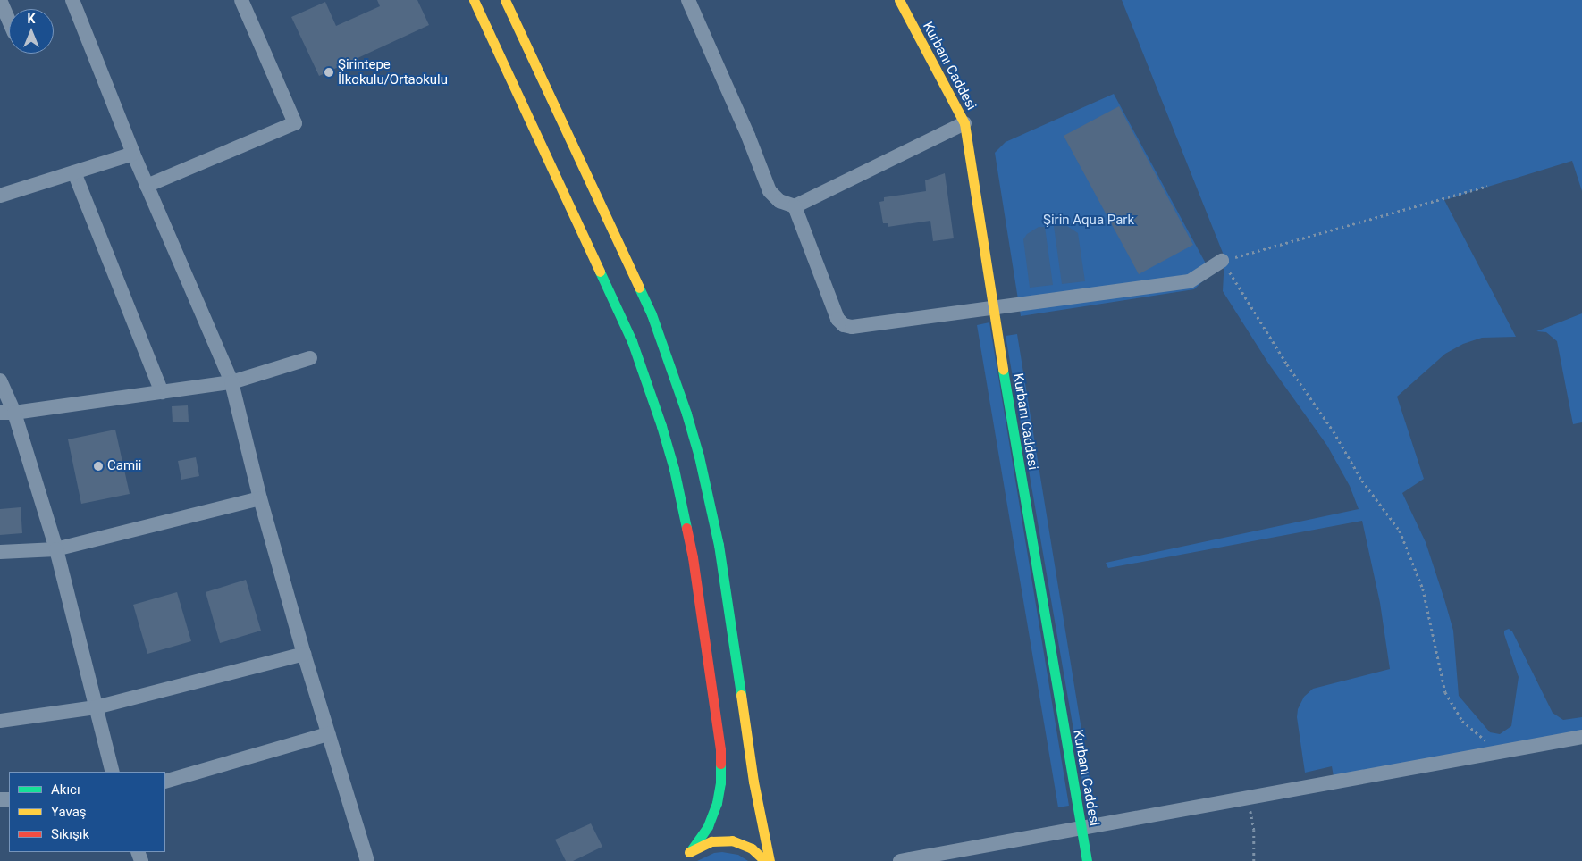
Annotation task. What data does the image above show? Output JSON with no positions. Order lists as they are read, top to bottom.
{
  "streets": {
    "main road": ["Kurbanı Caddesi"]
  },
  "parks": ["Şirin Aqua Park"],
  "places": ["Şirintepe İlkokulu/Ortaokulu", "Camii"],
  "legend": ["Akıcı", "Yavaş", "Sıkışık"],
  "north": "top"
}
